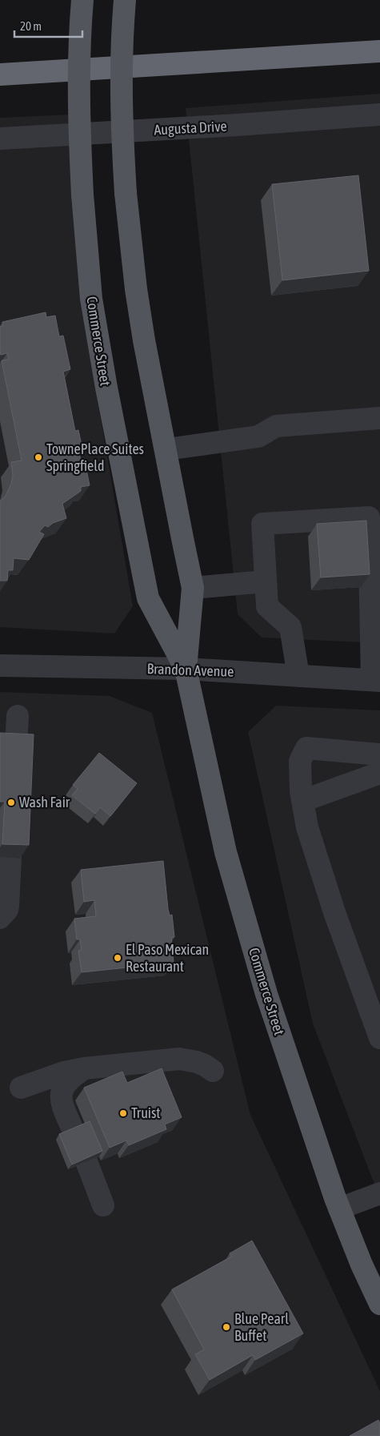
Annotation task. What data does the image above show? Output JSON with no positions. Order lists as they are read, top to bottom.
{
  "streets": {
    "main road": ["Commerce Street"],
    "street": ["Augusta Drive", "Brandon Avenue"]
  },
  "crossings": [
    ["Commerce Street", "Brandon Avenue"]
  ],
  "places": [
    "TownePlace Suites Springfield",
    "Wash Fair",
    "El Paso Mexican Restaurant",
    "Truist",
    "Blue Pearl Buffet"
  ],
  "scale_bar": "20 m"
}
